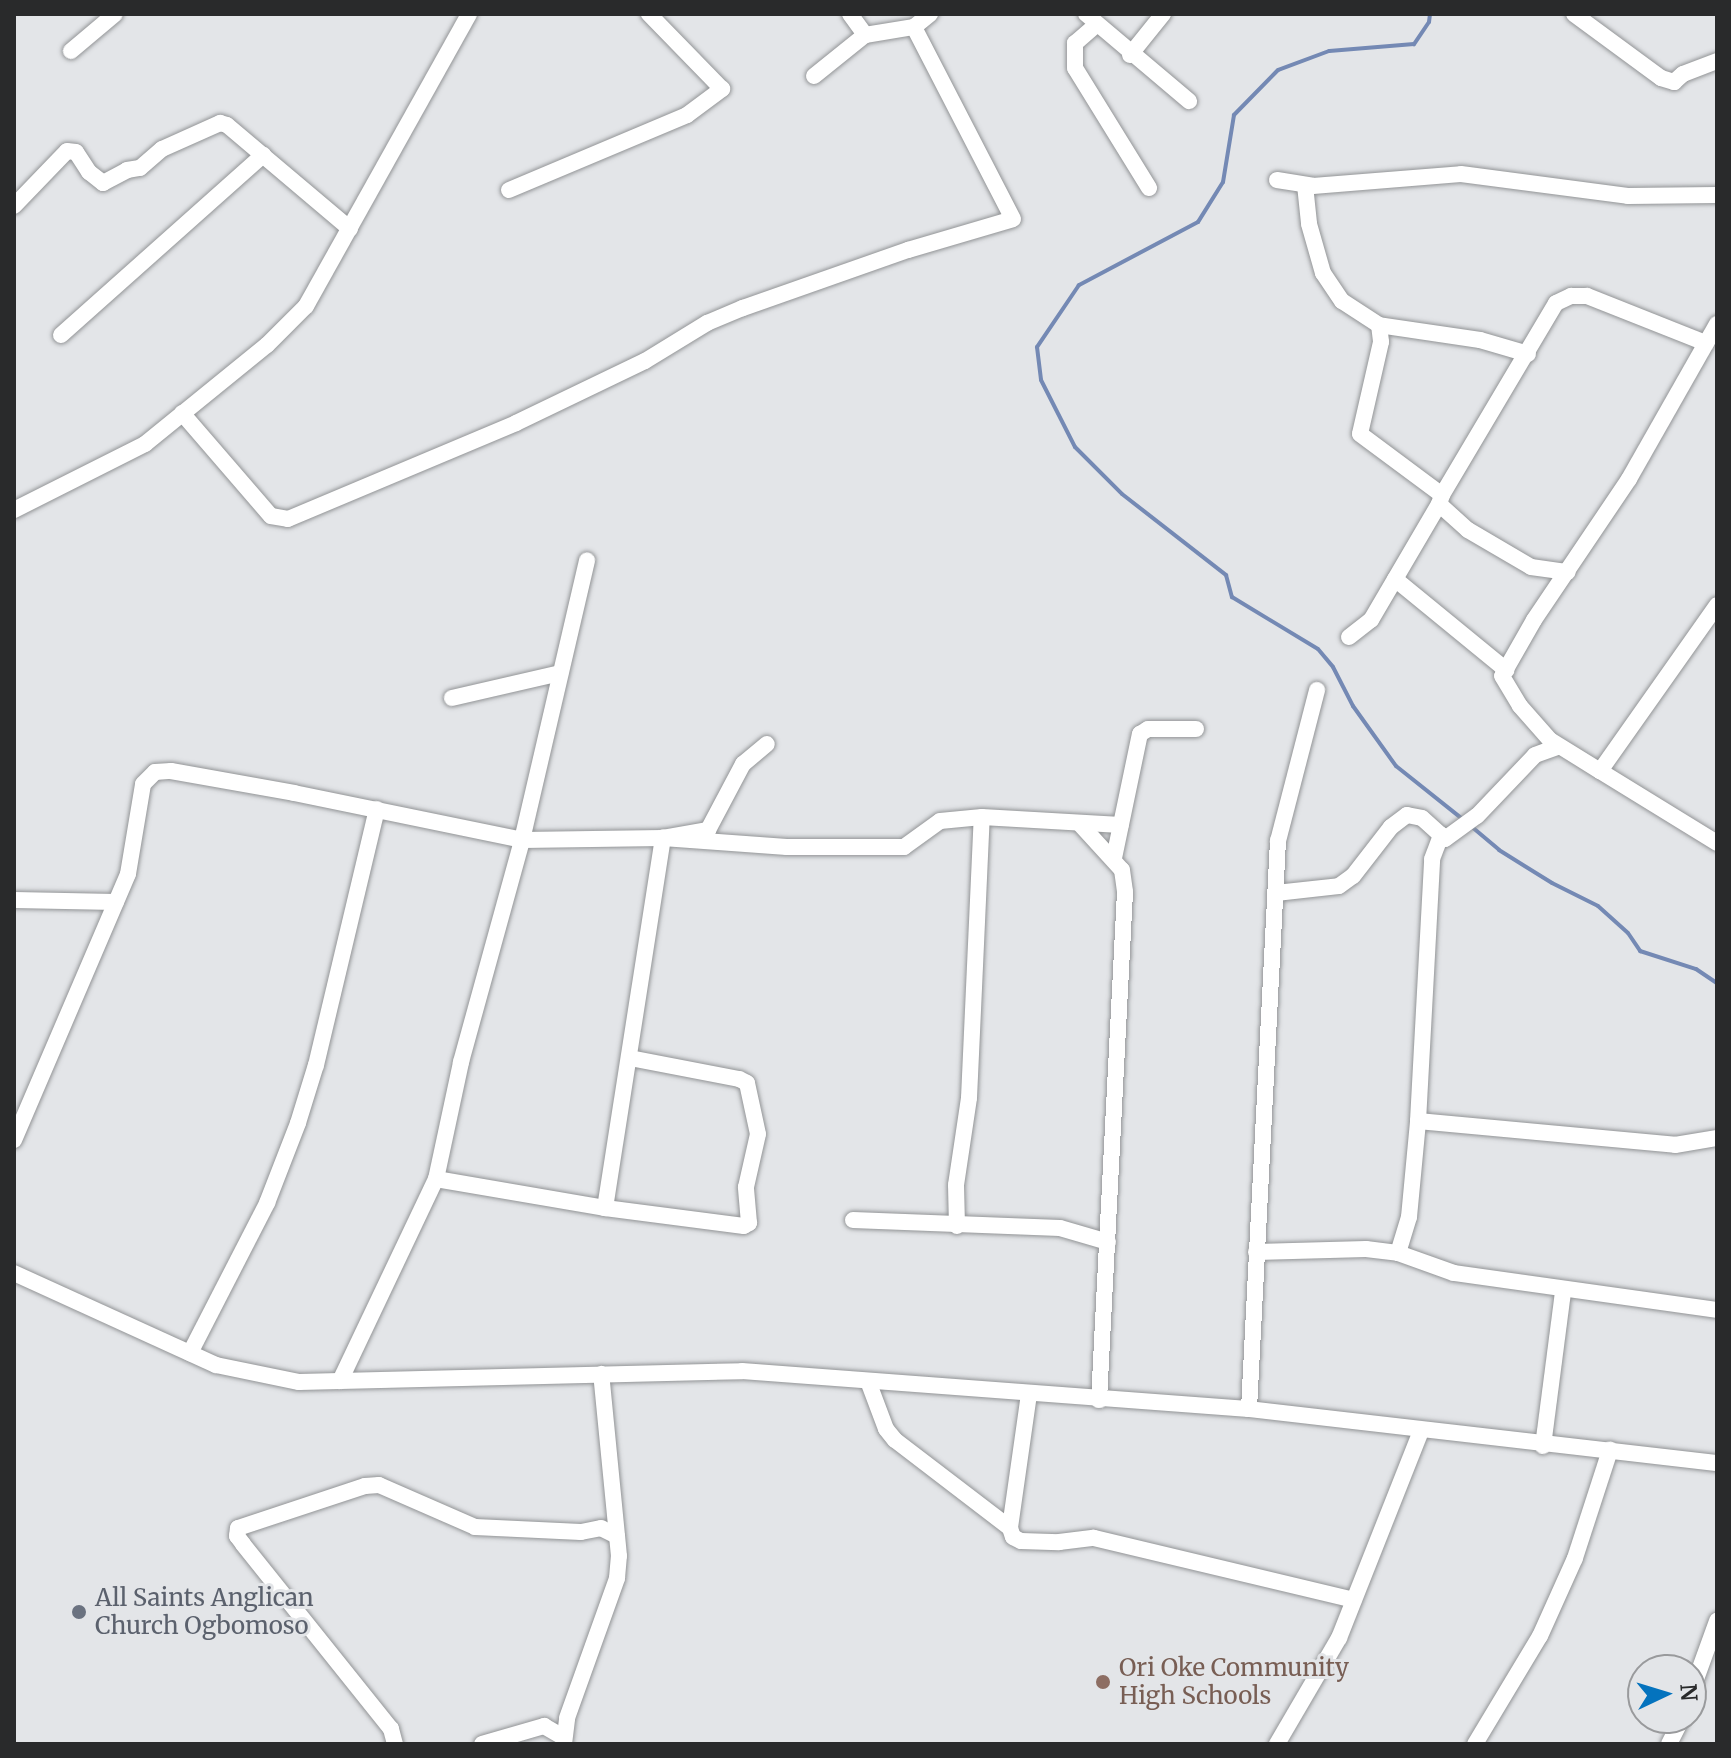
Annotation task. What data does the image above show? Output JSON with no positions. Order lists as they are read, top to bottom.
{
  "places": ["All Saints Anglican Church Ogbomoso", "Ori Oke Community High Schools"],
  "north": "right"
}
